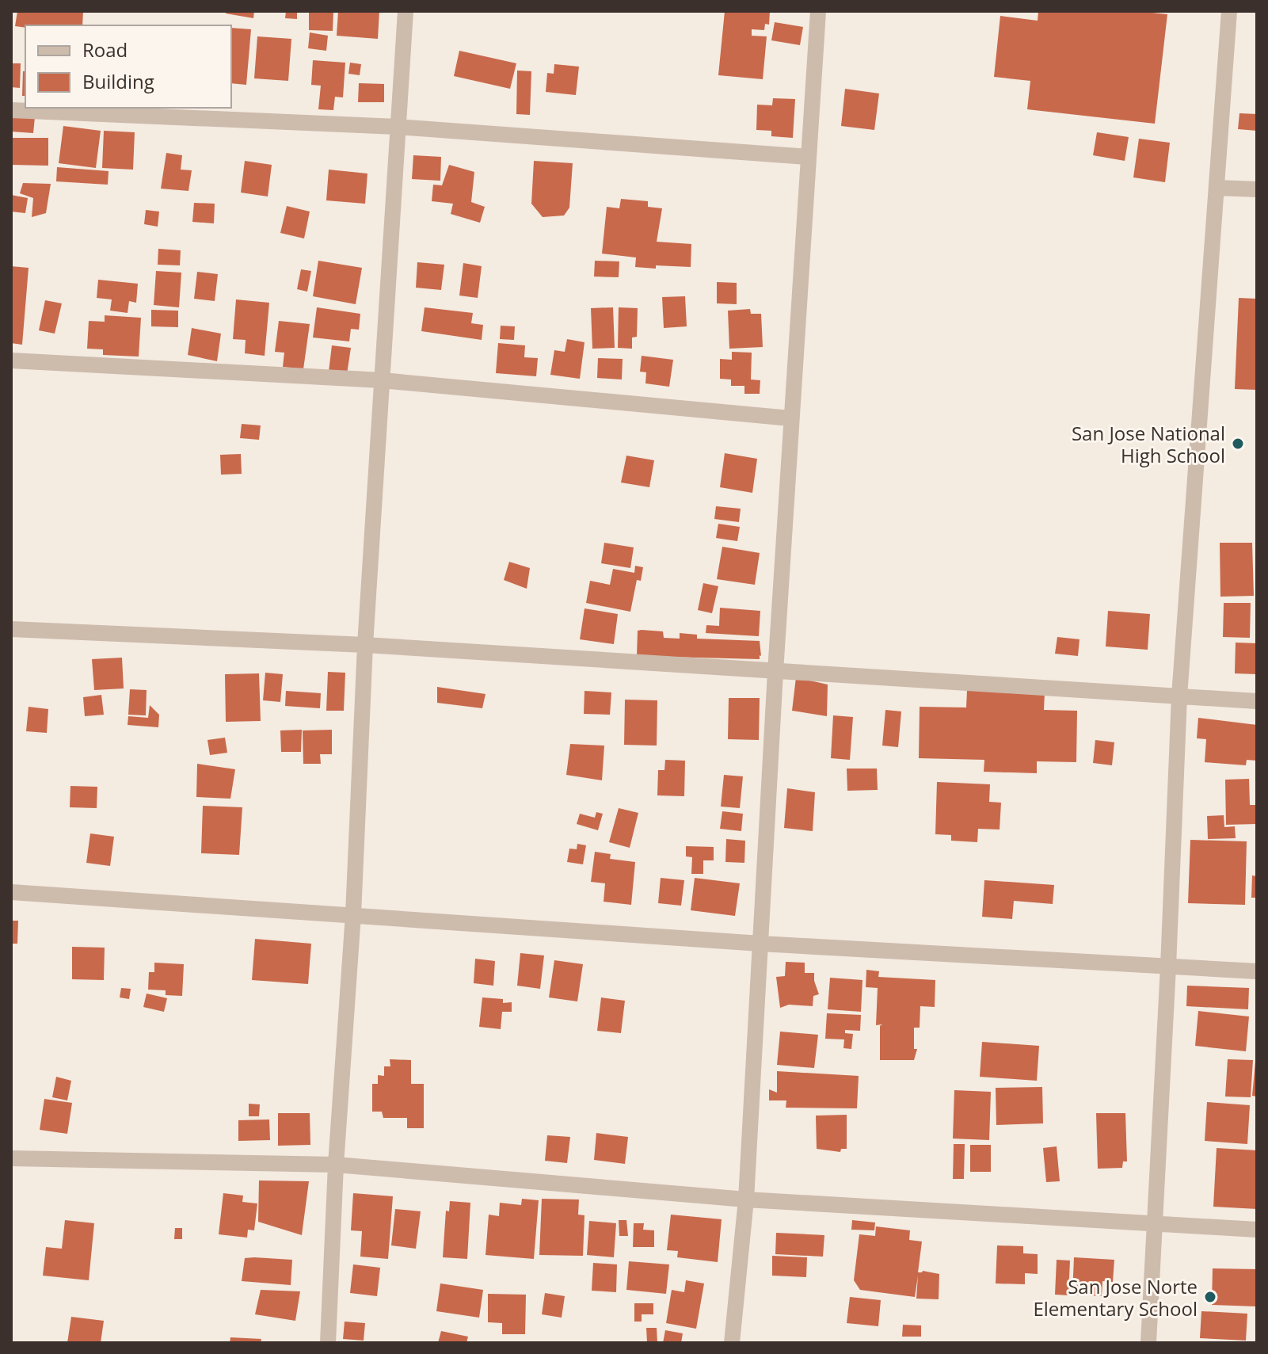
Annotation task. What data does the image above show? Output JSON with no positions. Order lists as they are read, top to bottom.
{
  "places": ["San Jose National High School", "San Jose Norte Elementary School"],
  "legend": ["Road", "Building"]
}
